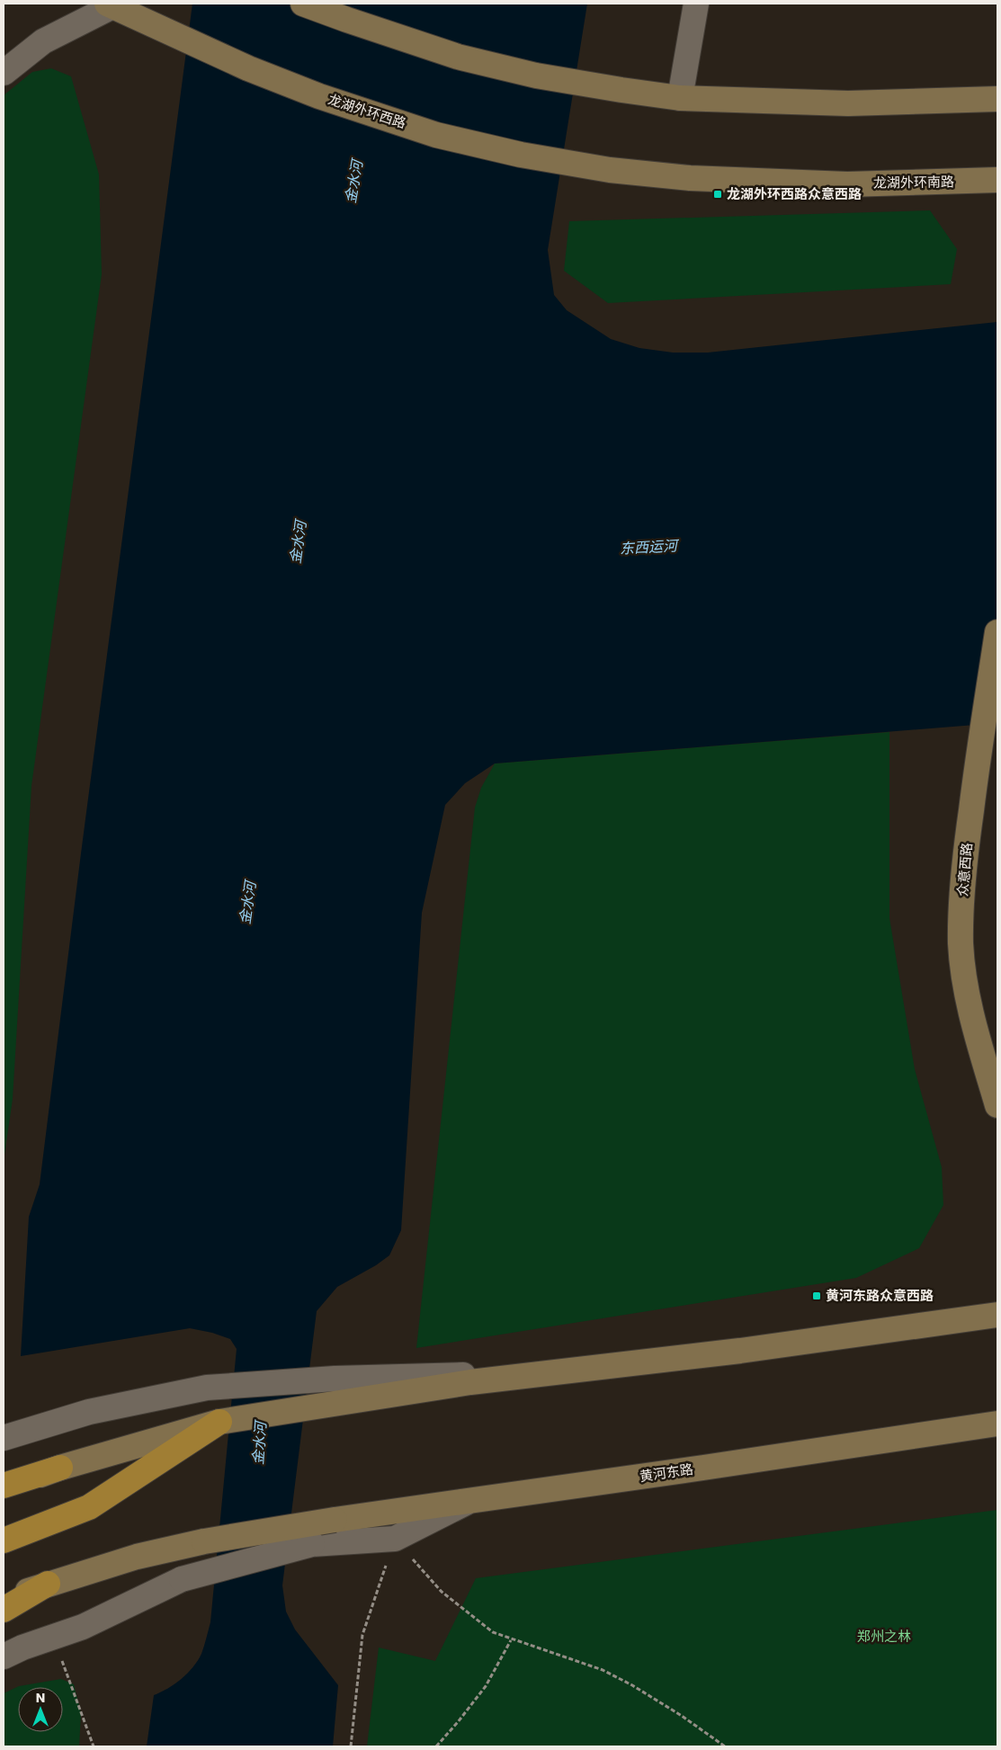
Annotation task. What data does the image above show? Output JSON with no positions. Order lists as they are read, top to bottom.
{
  "streets": {
    "main road": [
      "龙湖外环西路",
      "龙湖外环南路",
      "众意西路",
      "黄河东路"
    ]
  },
  "crossings": [
    ["龙湖外环西路", "龙湖外环南路"]
  ],
  "water": ["金水河", "东西运河"],
  "parks": ["郑州之林"],
  "places": {
    "transit": ["龙湖外环西路众意西路", "黄河东路众意西路"]
  },
  "north": "top"
}
